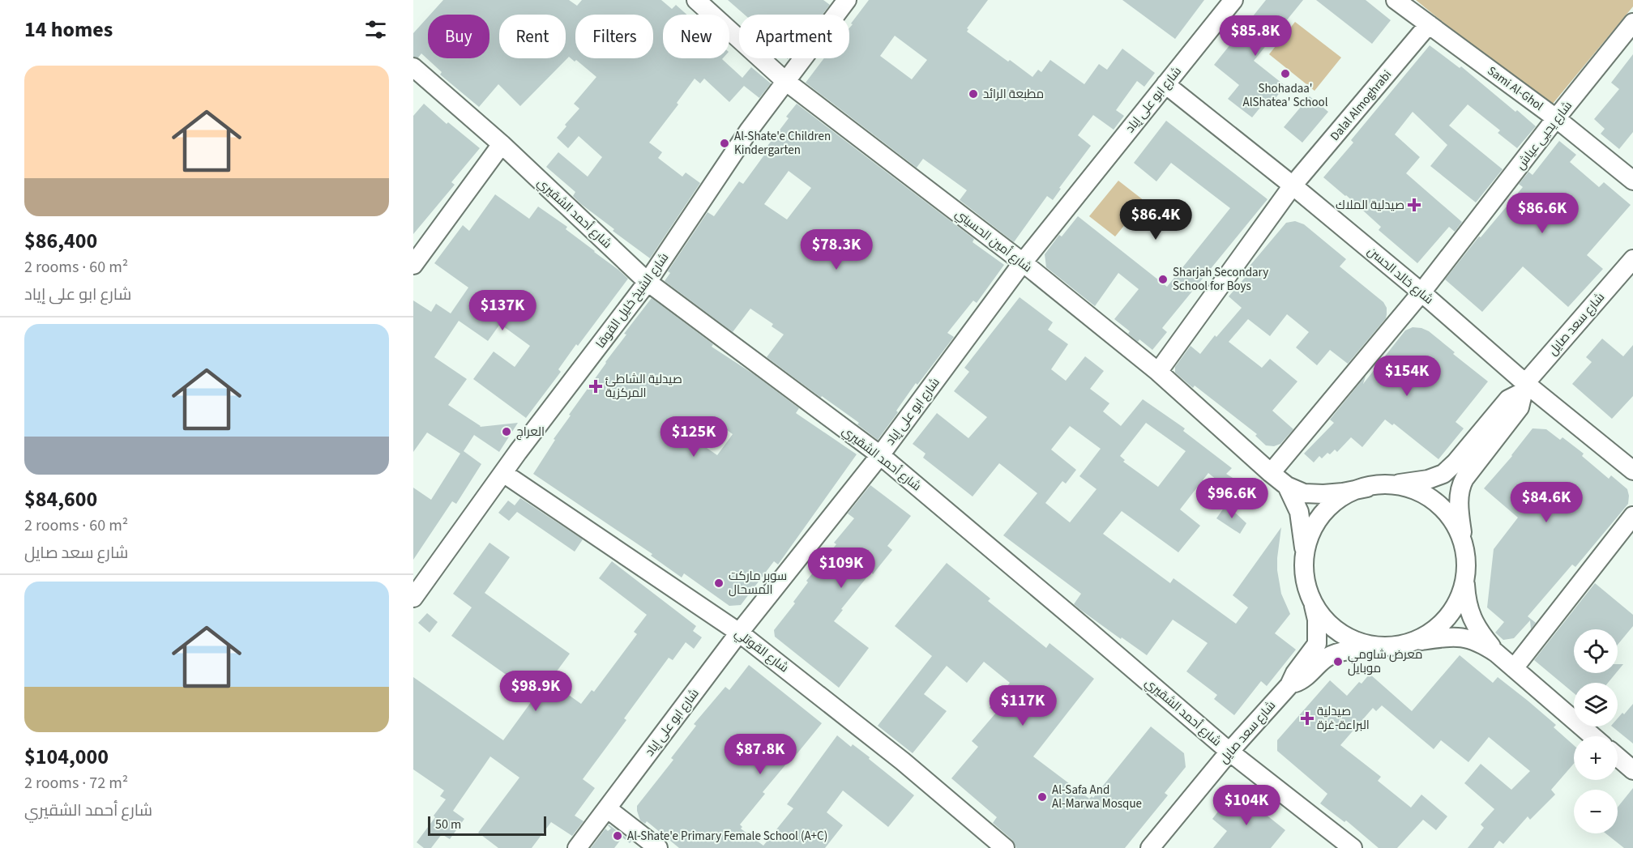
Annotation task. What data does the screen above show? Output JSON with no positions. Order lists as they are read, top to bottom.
{
  "streets": {
    "street": [
      "Sami Al-Ghol",
      "شارع ابو على إياد",
      "Dalal Almoghrabi",
      "شارع يحيى عياش",
      "شارع أحمد الشقيري",
      "شارع أمين الحسيني",
      "شارع خالد الحسن",
      "شارع الشيخ خليل القوقا",
      "شارع سعد صايل",
      "شارع القوتلي"
    ]
  },
  "crossings": [
    ["Sami Al-Ghol", "Dalal Almoghrabi"],
    ["Sami Al-Ghol", "شارع يحيى عياش"],
    ["شارع ابو على إياد", "شارع أحمد الشقيري"],
    ["شارع ابو على إياد", "شارع أمين الحسيني"],
    ["شارع ابو على إياد", "شارع خالد الحسن"],
    ["شارع ابو على إياد", "شارع القوتلي"],
    ["Dalal Almoghrabi", "شارع أمين الحسيني"],
    ["Dalal Almoghrabi", "شارع خالد الحسن"],
    ["شارع يحيى عياش", "شارع أمين الحسيني"],
    ["شارع يحيى عياش", "شارع خالد الحسن"],
    ["شارع أحمد الشقيري", "شارع الشيخ خليل القوقا"],
    ["شارع أحمد الشقيري", "شارع سعد صايل"],
    ["شارع أمين الحسيني", "شارع الشيخ خليل القوقا"],
    ["شارع أمين الحسيني", "شارع سعد صايل"],
    ["شارع خالد الحسن", "شارع سعد صايل"],
    ["شارع الشيخ خليل القوقا", "شارع القوتلي"]
  ],
  "places": {
    "other": [
      "Shohadaa' AlShatea' School",
      "مطبعة الرائد",
      "Al-Shate'e Children Kindergarten",
      "Sharjah Secondary School for Boys",
      "العراج",
      "سوبر ماركت المسحال",
      "معرض شاومي موبايل",
      "Al-Safa And Al-Marwa Mosque",
      "Al-Shate'e Primary Female School (A+C)"
    ],
    "health": ["صيدلية الملاك", "صيدلية الشاطئ المركزية", "صيدلية البراءة-غزة"]
  },
  "scale_bar": "50 m",
  "page": {
    "heading": "14 homes",
    "chip": [
      "Buy",
      "Rent",
      "Filters",
      "New",
      "Apartment"
    ],
    "price": [
      "$85.8K",
      "$86.6K",
      "$86.4K",
      "$78.3K",
      "$137K",
      "$154K",
      "$125K",
      "$96.6K",
      "$84.6K",
      "$109K",
      "$98.9K",
      "$117K",
      "$87.8K",
      "$104K"
    ],
    "list": [
      {
        "name": "$86,400",
        "note": "2 rooms · 60 m² · شارع ابو على إياد"
      },
      {
        "name": "$84,600",
        "note": "2 rooms · 60 m² · شارع سعد صايل"
      },
      {
        "name": "$104,000",
        "note": "2 rooms · 72 m² · شارع أحمد الشقيري"
      }
    ],
    "map_buttons": ["+", "−"],
    "scale": "50 m"
  }
}
